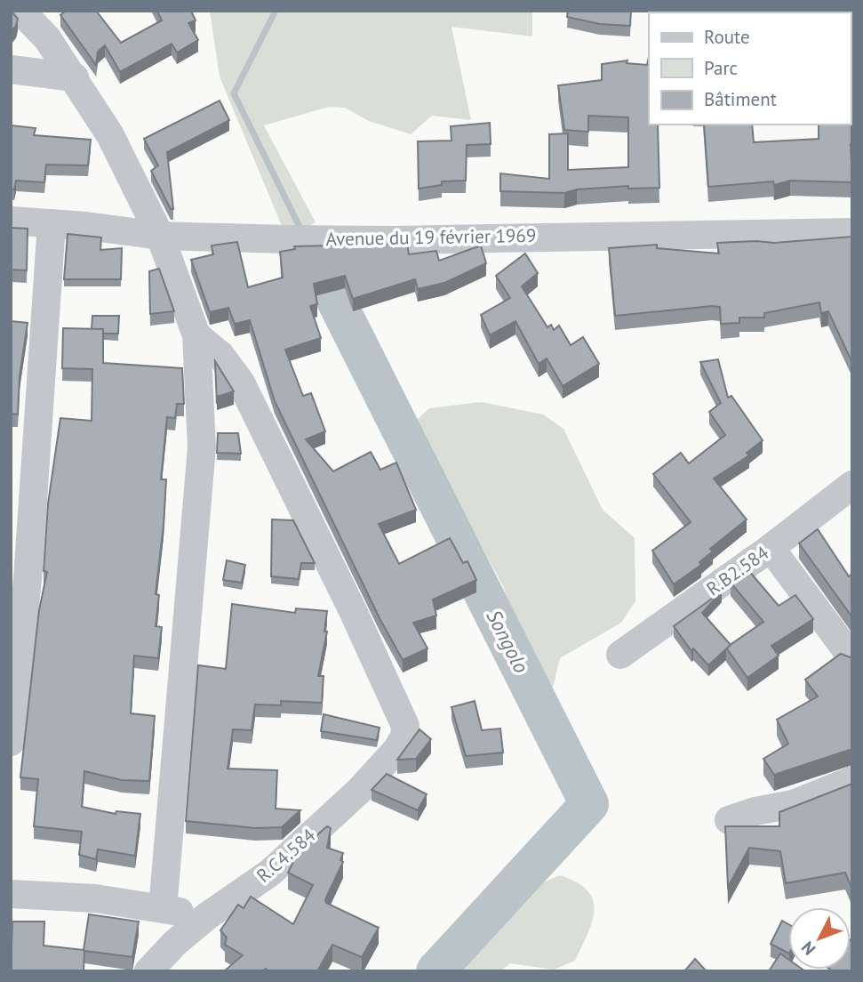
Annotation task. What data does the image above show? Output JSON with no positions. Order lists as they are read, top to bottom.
{
  "streets": {
    "street": ["Avenue du 19 février 1969", "R.B2.584", "R.C4.584"]
  },
  "water": ["Songolo"],
  "legend": ["Route", "Parc", "Bâtiment"],
  "north": "bottom left"
}
